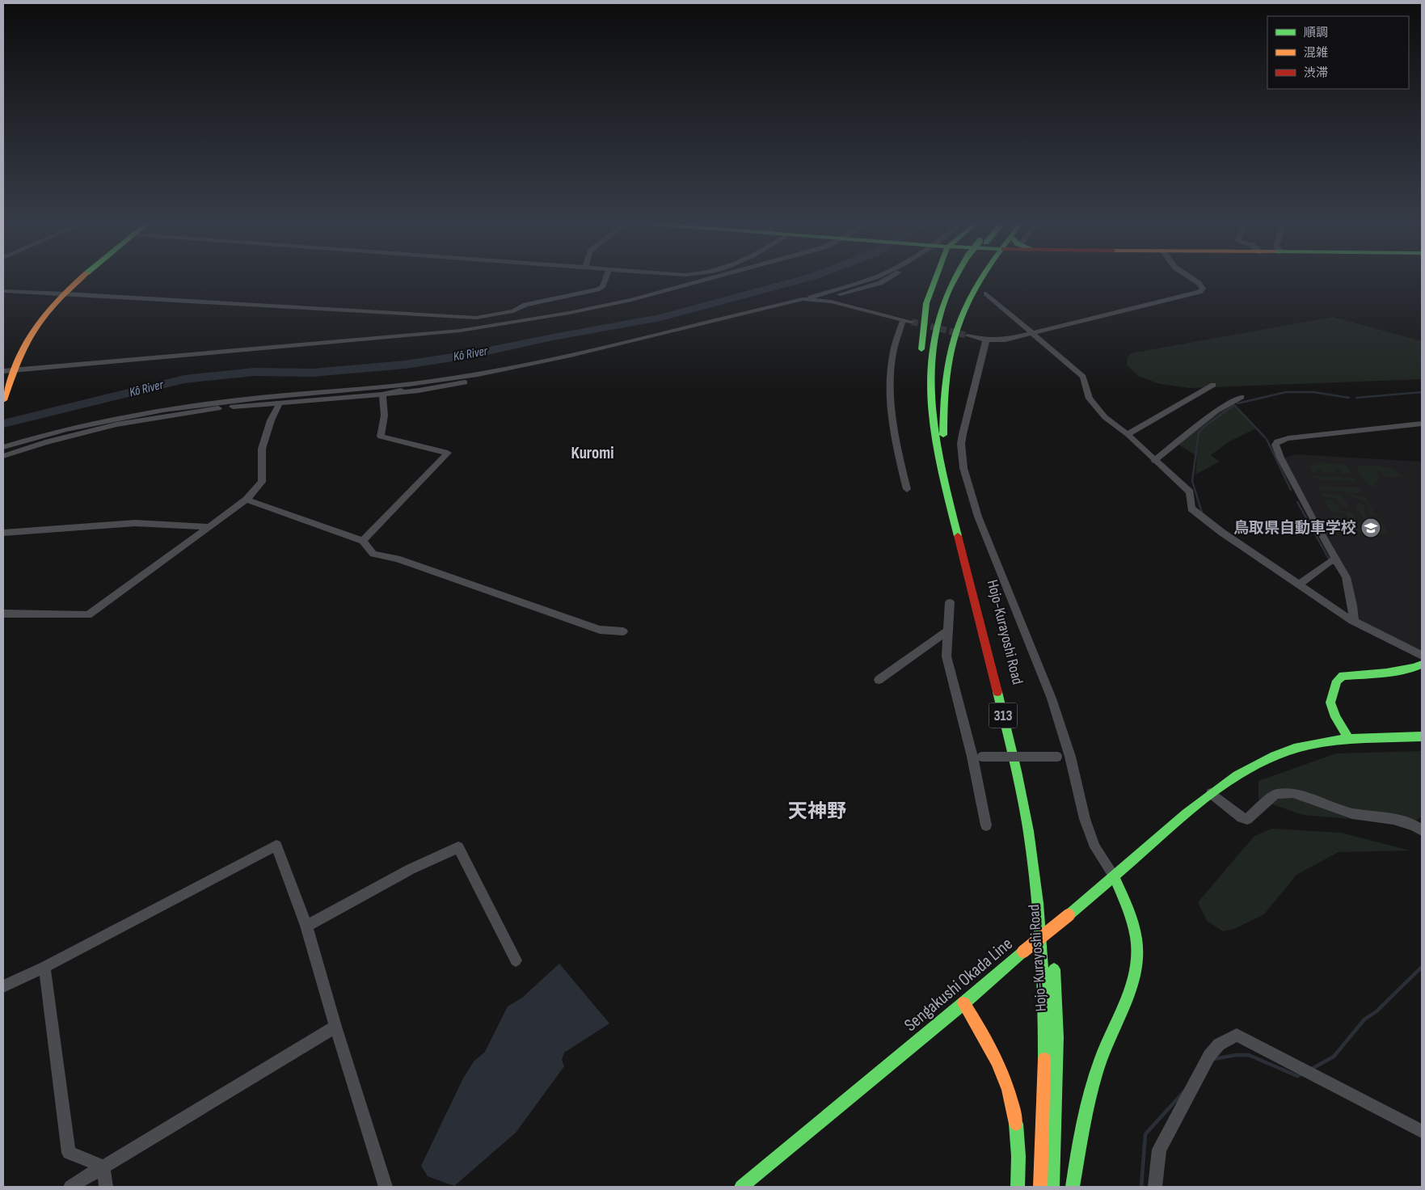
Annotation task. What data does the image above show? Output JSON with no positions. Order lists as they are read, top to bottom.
{
  "streets": {
    "main road": ["Hojo-Kurayoshi Road", "313", "Sengakushi Okada Line"]
  },
  "districts": ["Kuromi", "天神野"],
  "water": ["Kō River"],
  "places": {
    "school or university": ["鳥取県自動車学校"]
  },
  "legend": ["順調", "混雑", "渋滞"]
}
